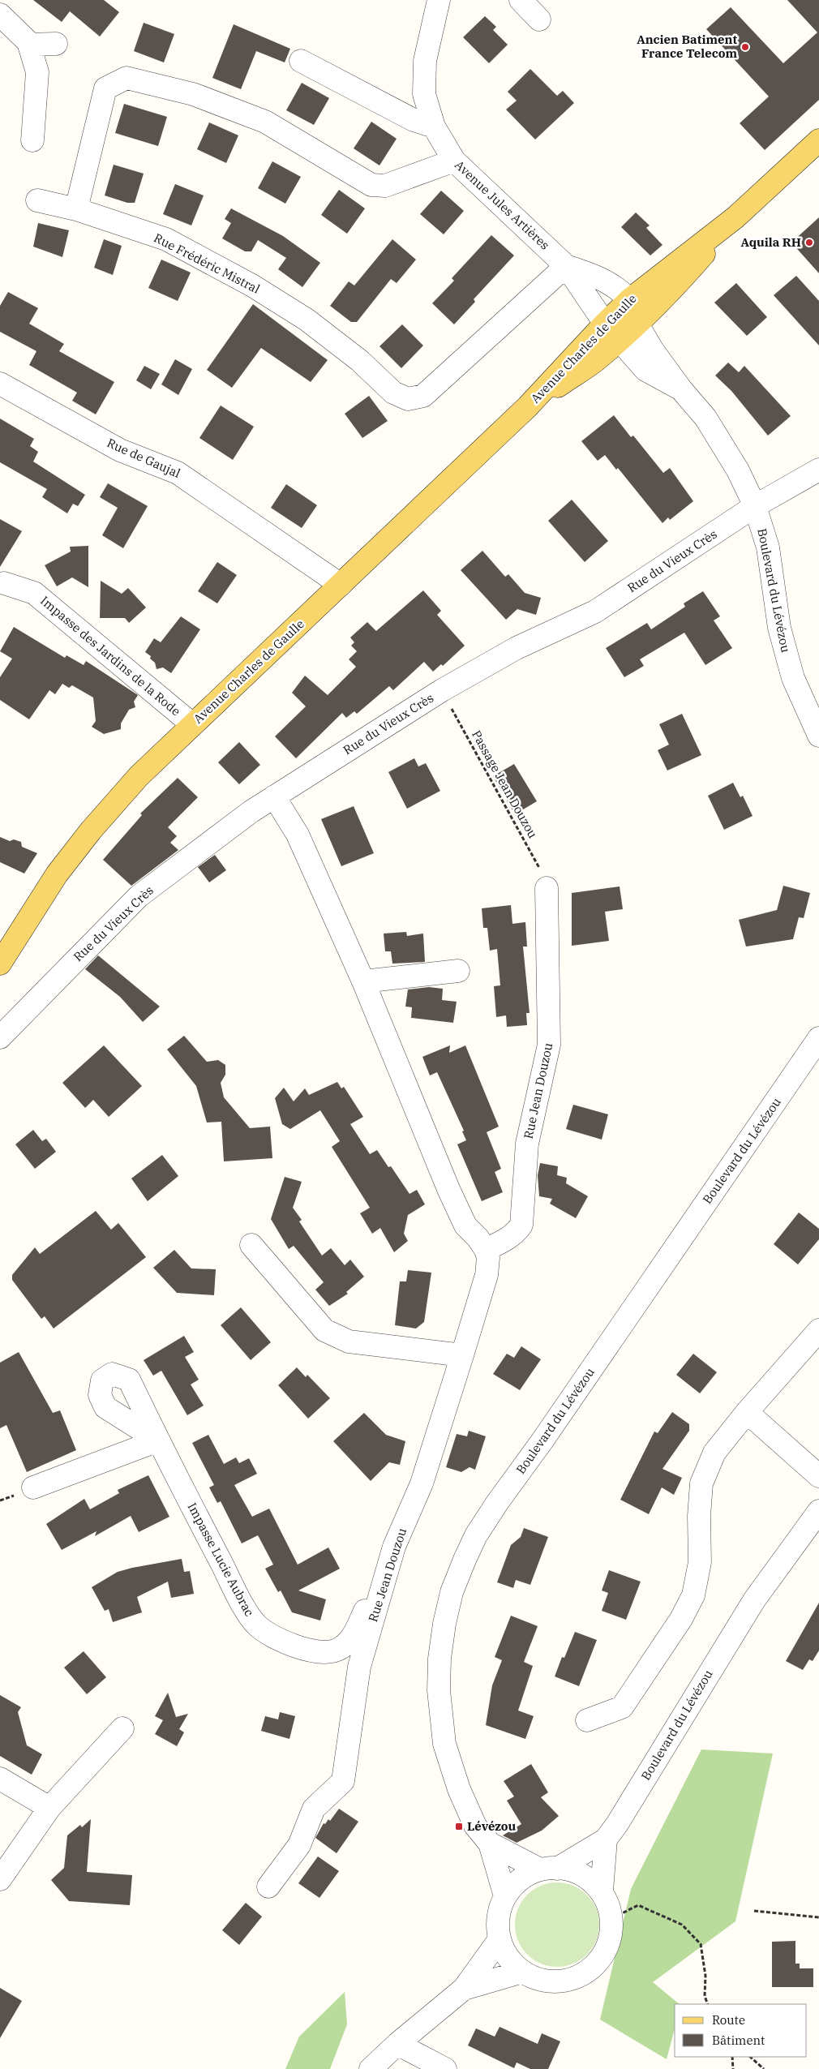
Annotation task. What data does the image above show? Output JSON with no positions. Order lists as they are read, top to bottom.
{
  "streets": {
    "main road": ["Avenue Charles de Gaulle"],
    "street": [
      "Avenue Jules Artières",
      "Rue Frédéric Mistral",
      "Rue de Gaujal",
      "Rue du Vieux Crès",
      "Boulevard du Lévézou",
      "Impasse des Jardins de la Rode",
      "Rue Jean Douzou",
      "Impasse Lucie Aubrac"
    ],
    "path": ["Passage Jean Douzou"]
  },
  "crossings": [
    ["Avenue Jules Artières", "Rue Frédéric Mistral"],
    ["Avenue Jules Artières", "Avenue Charles de Gaulle"],
    ["Avenue Jules Artières", "Boulevard du Lévézou"],
    ["Avenue Charles de Gaulle", "Rue de Gaujal"],
    ["Avenue Charles de Gaulle", "Boulevard du Lévézou"],
    ["Avenue Charles de Gaulle", "Impasse des Jardins de la Rode"],
    ["Rue du Vieux Crès", "Boulevard du Lévézou"],
    ["Rue du Vieux Crès", "Passage Jean Douzou"],
    ["Passage Jean Douzou", "Rue Jean Douzou"],
    ["Rue Jean Douzou", "Impasse Lucie Aubrac"]
  ],
  "places": {
    "other": ["Ancien Batiment France Telecom", "Aquila RH"],
    "transit": ["Lévézou"]
  },
  "legend": ["Route", "Bâtiment"]
}
